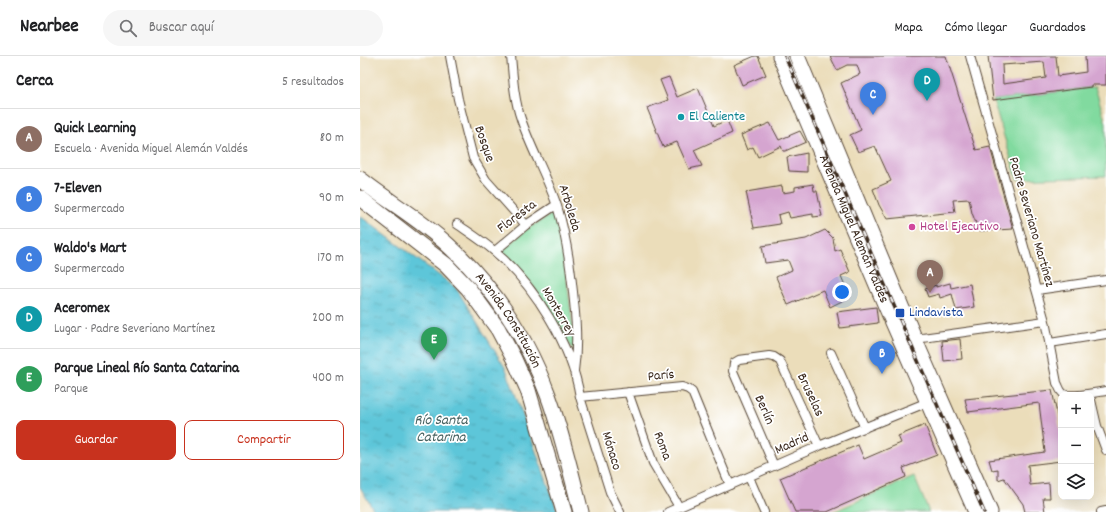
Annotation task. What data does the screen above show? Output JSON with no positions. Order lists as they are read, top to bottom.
{
  "streets": {
    "highway": ["Avenida Miguel Alemán Valdés", "Avenida Constitución"],
    "street": [
      "Bosque",
      "Arboleda",
      "Floresta",
      "Padre Severiano Martínez",
      "Monterrey",
      "París",
      "Bruselas",
      "Berlín",
      "Madrid",
      "Roma",
      "Mónaco"
    ]
  },
  "crossings": [
    ["Bosque", "Floresta"],
    ["Arboleda", "Floresta"],
    ["Arboleda", "Monterrey"],
    ["Floresta", "Monterrey"],
    ["Avenida Miguel Alemán Valdés", "Madrid"],
    ["Monterrey", "París"],
    ["Monterrey", "Mónaco"],
    ["París", "Madrid"],
    ["París", "Roma"],
    ["París", "Mónaco"],
    ["Bruselas", "Berlín"],
    ["Bruselas", "Madrid"],
    ["Berlín", "Madrid"],
    ["Madrid", "Roma"]
  ],
  "water": ["Río Santa Catarina"],
  "places": {
    "other": ["El Caliente", "Hotel Ejecutivo"],
    "transit": ["Lindavista"]
  },
  "page": {
    "header": "Nearbee",
    "search": "Buscar aquí",
    "nav": ["Mapa", "Cómo llegar", "Guardados"],
    "heading": ["Cerca", "5 resultados"],
    "pins": [
      "D",
      "C",
      "A",
      "E",
      "B"
    ],
    "list": [
      {
        "mark": "A",
        "name": "Quick Learning",
        "note": "Escuela · Avenida Miguel Alemán Valdés",
        "value": "80 m"
      },
      {
        "mark": "B",
        "name": "7-Eleven",
        "note": "Supermercado",
        "value": "90 m"
      },
      {
        "mark": "C",
        "name": "Waldo's Mart",
        "note": "Supermercado",
        "value": "170 m"
      },
      {
        "mark": "D",
        "name": "Aceromex",
        "note": "Lugar · Padre Severiano Martínez",
        "value": "200 m"
      },
      {
        "mark": "E",
        "name": "Parque Lineal Río Santa Catarina",
        "note": "Parque",
        "value": "400 m"
      }
    ],
    "map_buttons": ["+", "−"],
    "buttons": ["Guardar", "Compartir"]
  }
}
